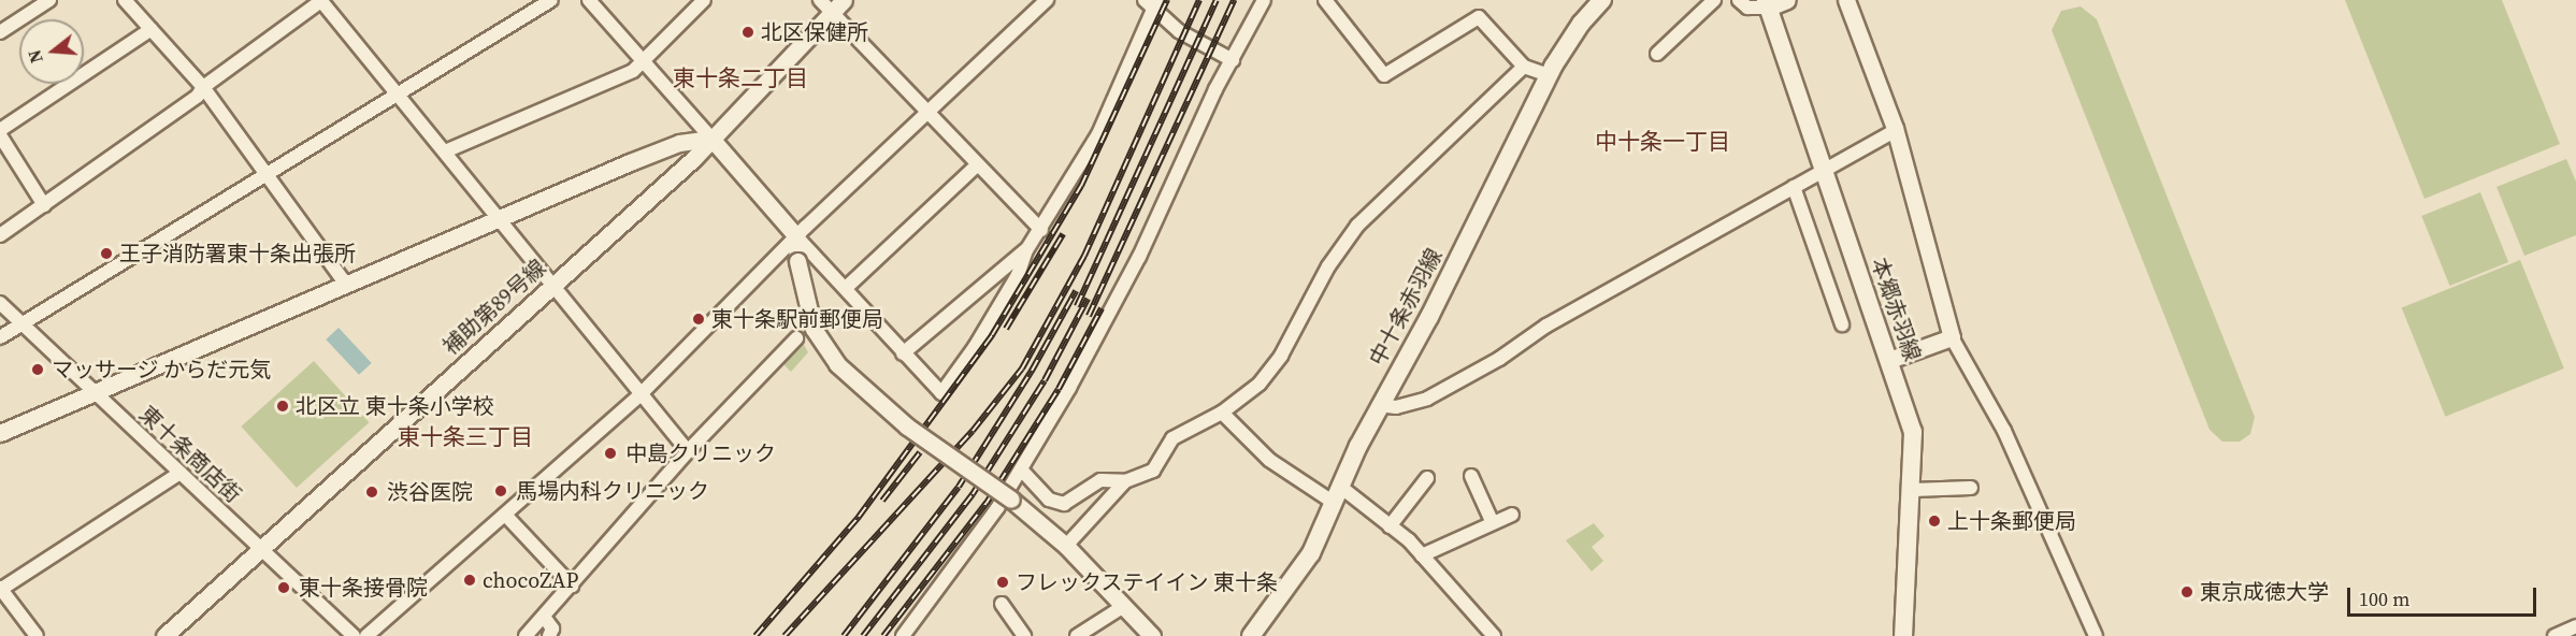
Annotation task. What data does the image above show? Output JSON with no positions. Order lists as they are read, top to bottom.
{
  "streets": {
    "main road": ["中十条赤羽線", "本郷赤羽線"],
    "street": ["補助第89号線", "東十条商店街"]
  },
  "crossings": [
    ["補助第89号線", "東十条商店街"]
  ],
  "districts": ["東十条二丁目", "中十条一丁目", "東十条三丁目"],
  "places": [
    "北区保健所",
    "王子消防署東十条出張所",
    "東十条駅前郵便局",
    "マッサージ からだ元気",
    "北区立 東十条小学校",
    "中島クリニック",
    "馬場内科クリニック",
    "渋谷医院",
    "上十条郵便局",
    "chocoZAP",
    "フレックステイイン 東十条",
    "東十条接骨院",
    "東京成徳大学"
  ],
  "scale_bar": "100 m",
  "north": "left"
}
